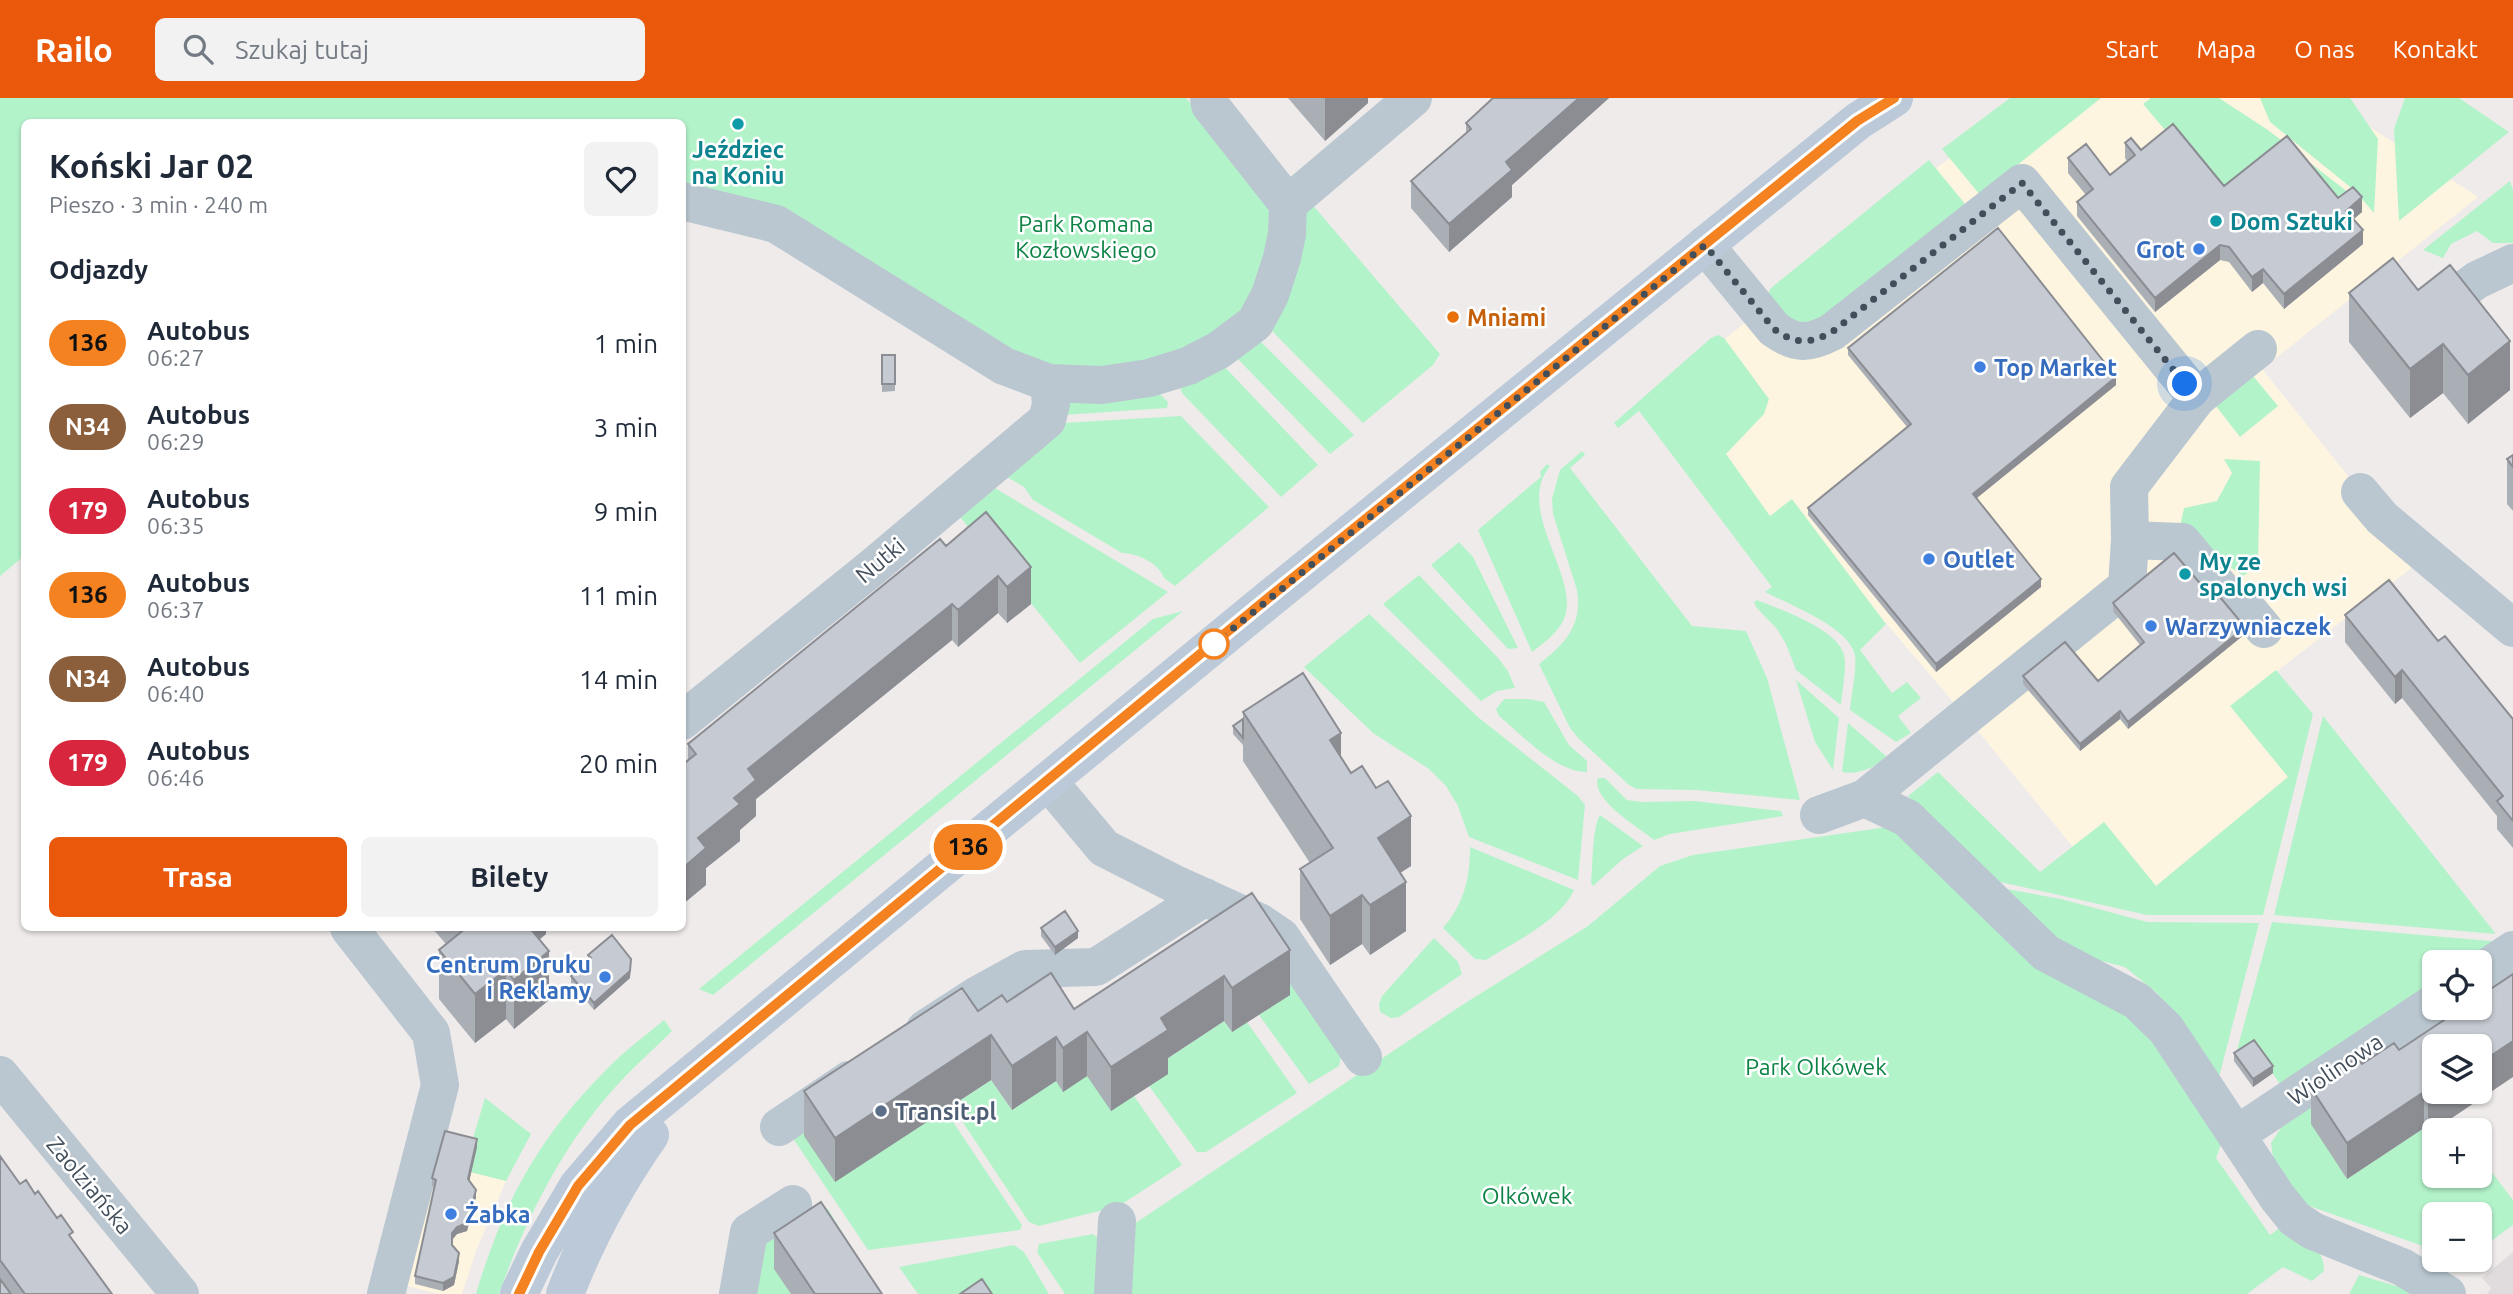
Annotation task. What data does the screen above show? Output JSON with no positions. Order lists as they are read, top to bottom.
{
  "streets": {
    "street": ["Nutki", "Wiolinowa", "Zaolziańska"]
  },
  "parks": ["Park Romana Kozłowskiego", "Park Olkówek", "Olkówek"],
  "places": [
    "Jeździec na Koniu",
    "Dom Sztuki",
    "Grot",
    "Mniami",
    "Top Market",
    "Outlet",
    "My ze spalonych wsi",
    "Warzywniaczek",
    "Centrum Druku i Reklamy",
    "Transit.pl",
    "Żabka"
  ],
  "lines": ["bus line 136"],
  "page": {
    "header": "Railo",
    "search": "Szukaj tutaj",
    "nav": [
      "Start",
      "Mapa",
      "O nas",
      "Kontakt"
    ],
    "on_map": "136",
    "heading": [
      ["Koński Jar 02", "Pieszo · 3 min · 240 m"],
      "Odjazdy"
    ],
    "list": [
      {
        "mark": "136",
        "name": "Autobus",
        "note": "06:27",
        "value": "1 min"
      },
      {
        "mark": "N34",
        "name": "Autobus",
        "note": "06:29",
        "value": "3 min"
      },
      {
        "mark": "179",
        "name": "Autobus",
        "note": "06:35",
        "value": "9 min"
      },
      {
        "mark": "136",
        "name": "Autobus",
        "note": "06:37",
        "value": "11 min"
      },
      {
        "mark": "N34",
        "name": "Autobus",
        "note": "06:40",
        "value": "14 min"
      },
      {
        "mark": "179",
        "name": "Autobus",
        "note": "06:46",
        "value": "20 min"
      }
    ],
    "buttons": ["Trasa", "Bilety"],
    "map_buttons": ["+", "−"]
  }
}
